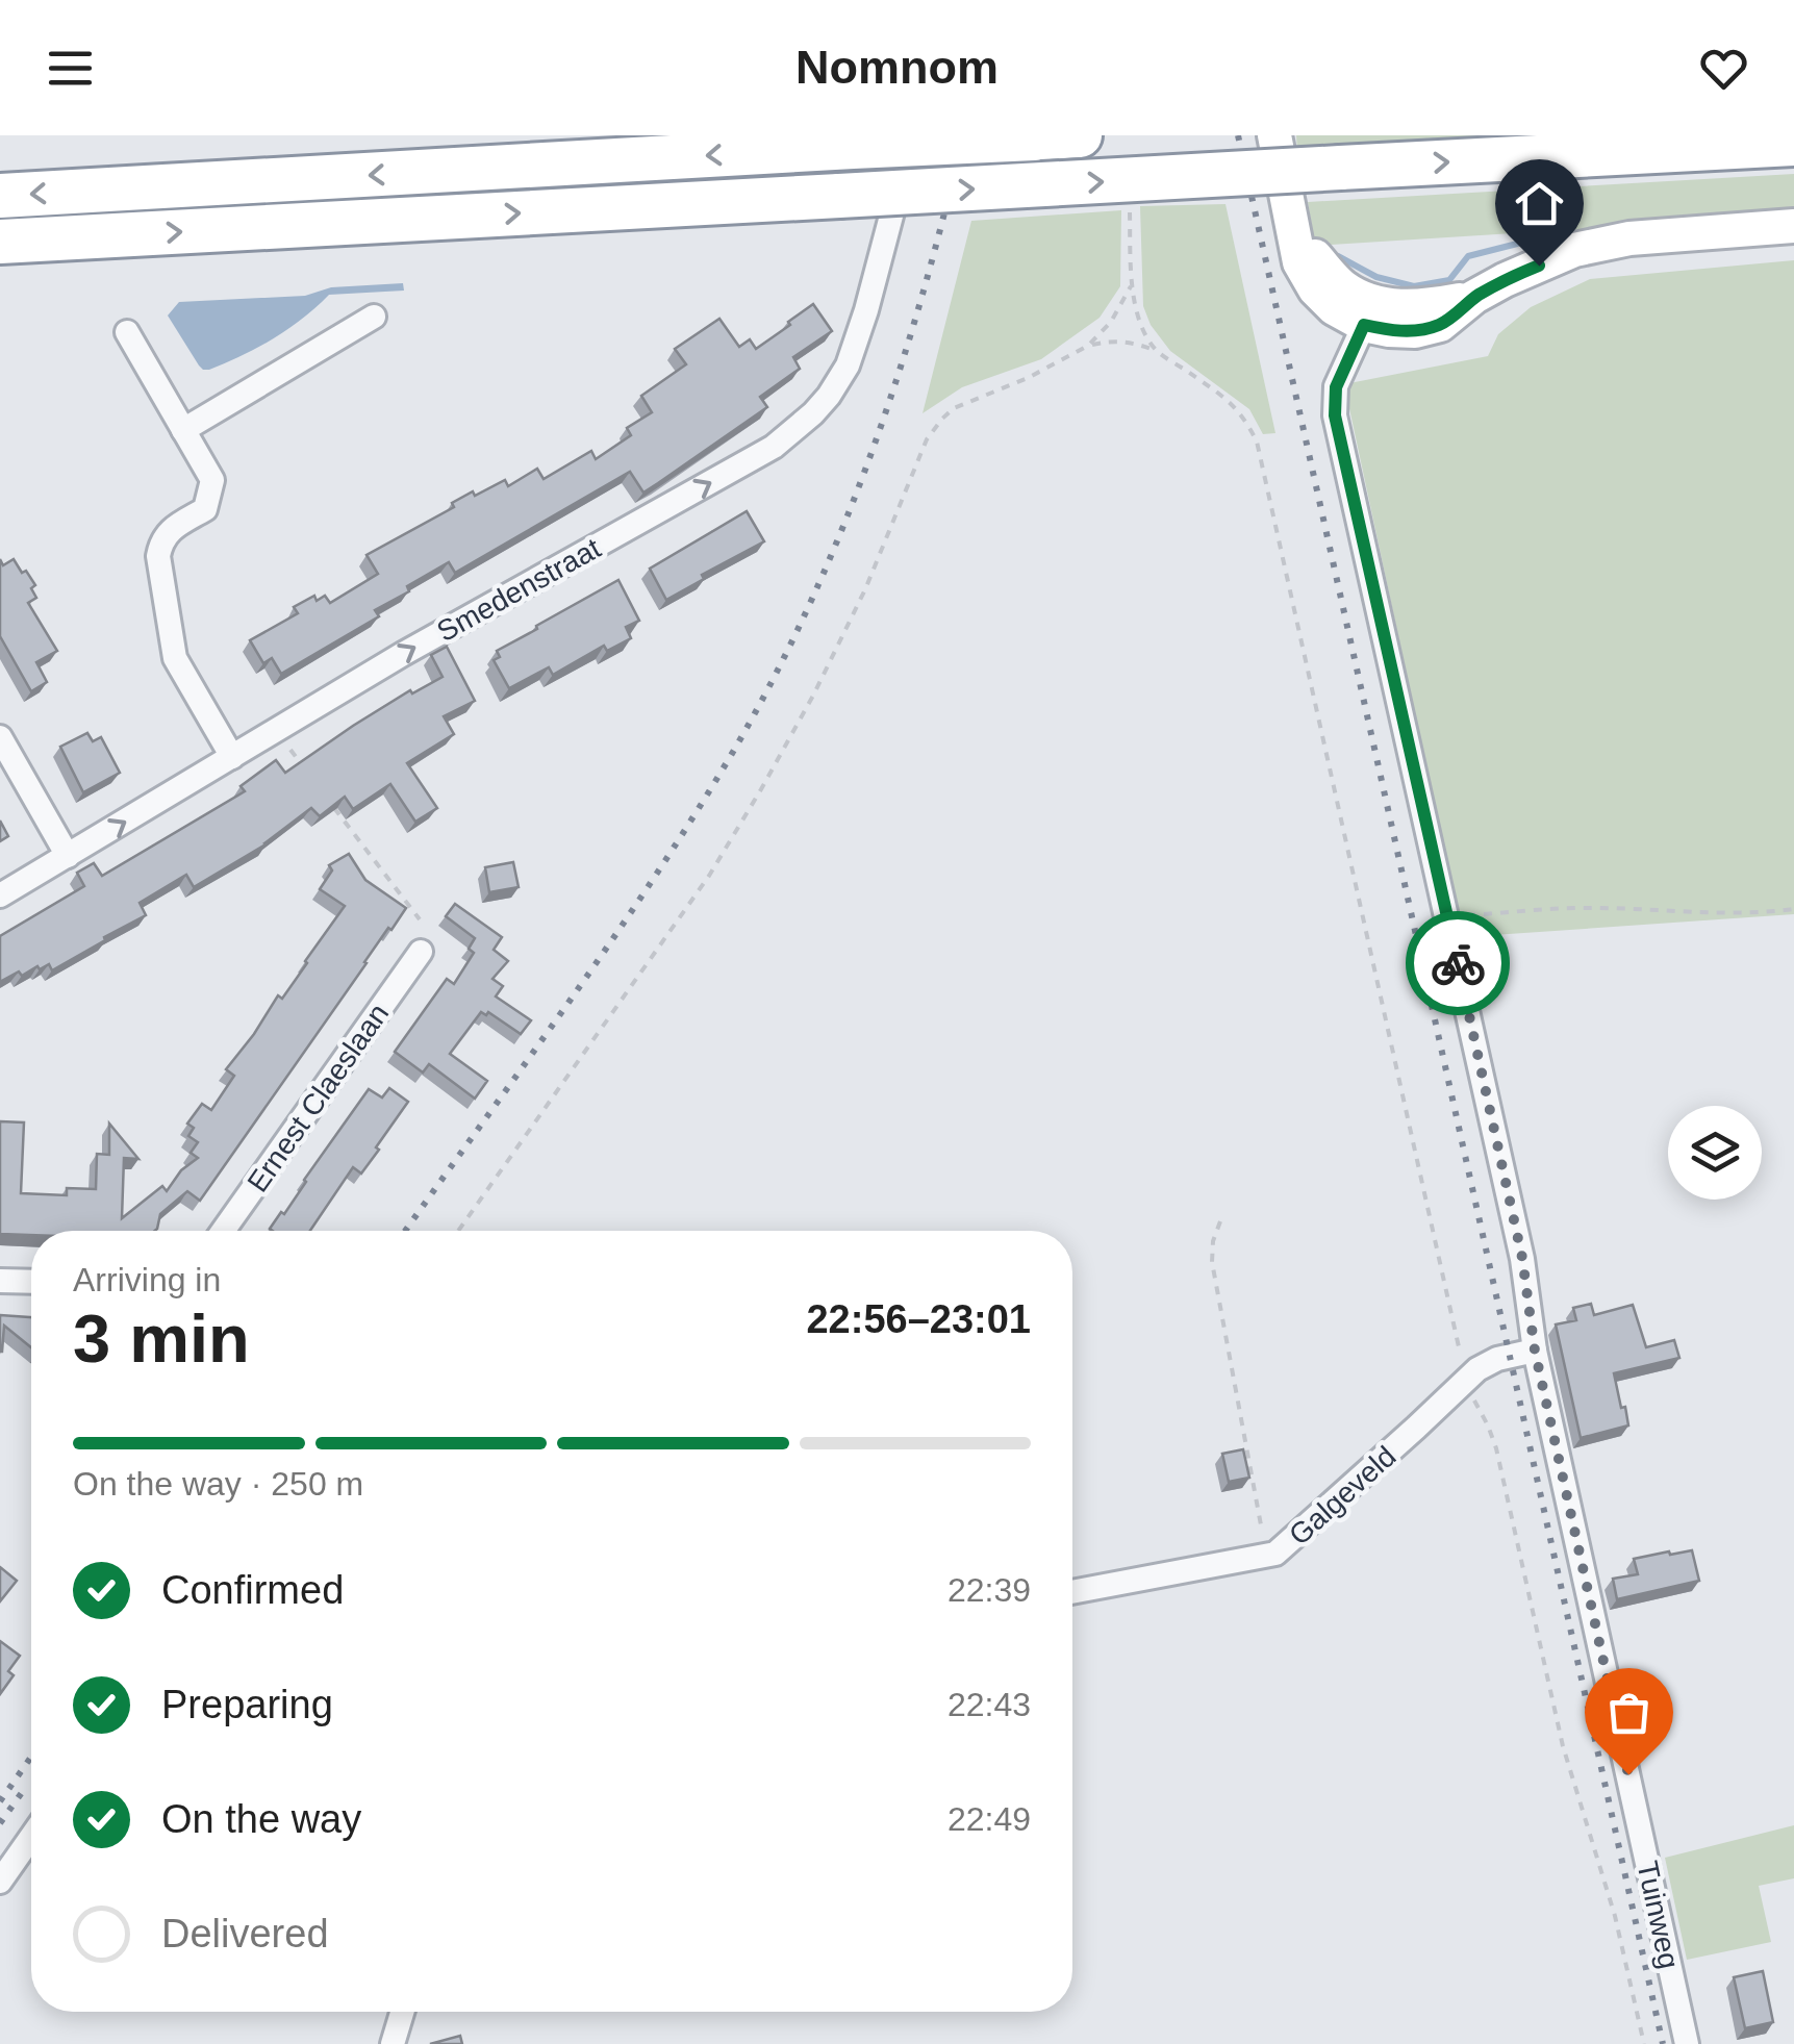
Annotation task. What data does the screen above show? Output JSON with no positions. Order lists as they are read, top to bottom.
{
  "streets": {
    "street": [
      "Smedenstraat",
      "Ernest Claeslaan",
      "Galgeveld",
      "Tuinweg"
    ]
  },
  "crossings": [
    ["Galgeveld", "Tuinweg"]
  ],
  "one_way": ["Smedenstraat"],
  "page": {
    "header": "Nomnom",
    "heading": ["3 min", "Arriving in", "22:56–23:01"],
    "bar": "On the way · 250 m",
    "list": [
      ["Confirmed", "22:39"],
      ["Preparing", "22:43"],
      ["On the way", "22:49"],
      "Delivered"
    ]
  }
}
